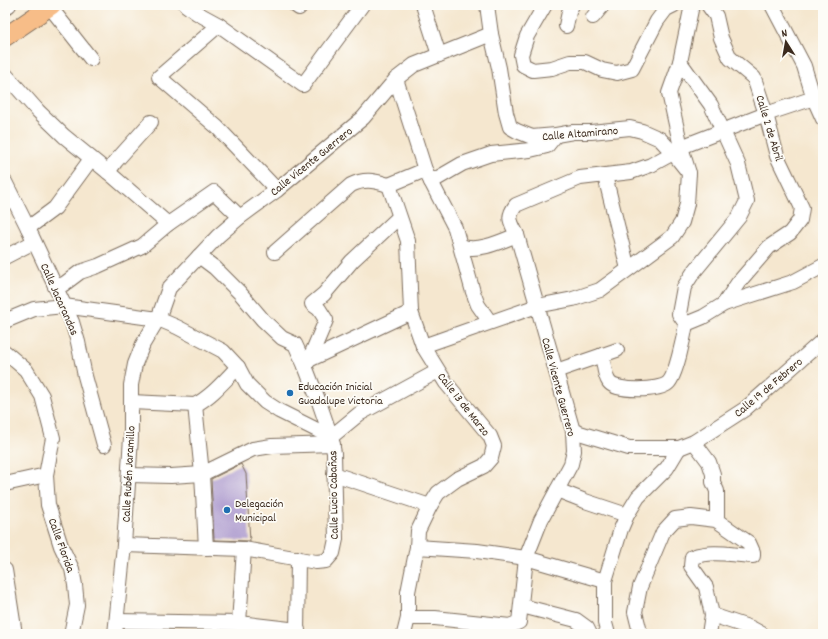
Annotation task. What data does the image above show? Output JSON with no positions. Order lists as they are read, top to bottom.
{
  "streets": {
    "street": [
      "Calle 2 de Abril",
      "Calle Altamirano",
      "Calle Vicente Guerrero",
      "Calle Jacarandas",
      "Calle 19 de Febrero",
      "Calle 13 de Marzo",
      "Calle Rubén Jaramillo",
      "Calle Lucio Cabañas",
      "Calle Florida"
    ]
  },
  "crossings": [
    ["Calle Altamirano", "Calle Vicente Guerrero"],
    ["Calle Vicente Guerrero", "Calle 19 de Febrero"],
    ["Calle Vicente Guerrero", "Calle 13 de Marzo"],
    ["Calle Vicente Guerrero", "Calle Rubén Jaramillo"],
    ["Calle Vicente Guerrero", "Calle Lucio Cabañas"],
    ["Calle Jacarandas", "Calle Lucio Cabañas"],
    ["Calle Rubén Jaramillo", "Calle Lucio Cabañas"]
  ],
  "places": ["Educación Inicial Guadalupe Victoria", "Delegación Municipal"],
  "north": "top"
}
